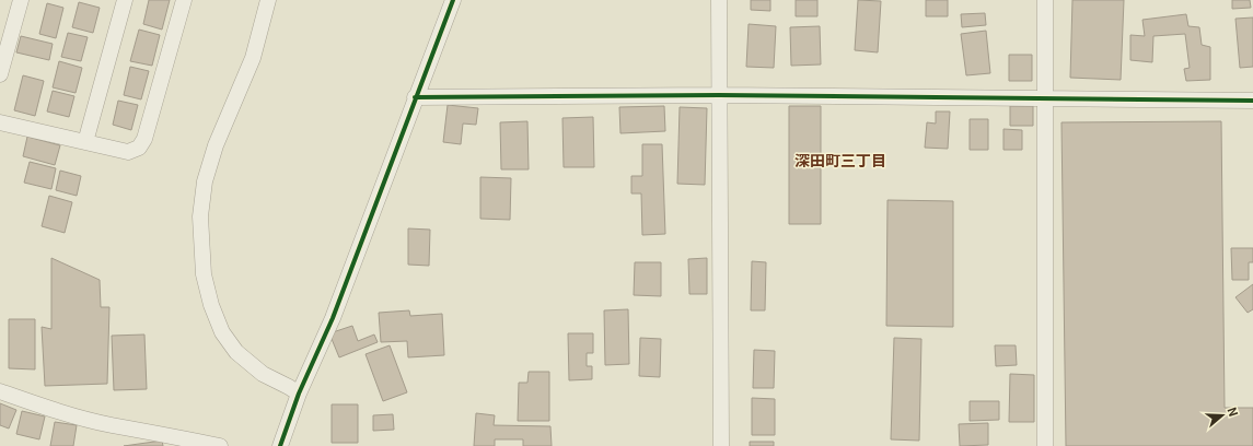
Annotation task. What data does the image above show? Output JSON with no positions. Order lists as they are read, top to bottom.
{
  "districts": ["深田町三丁目"],
  "north": "right"
}
